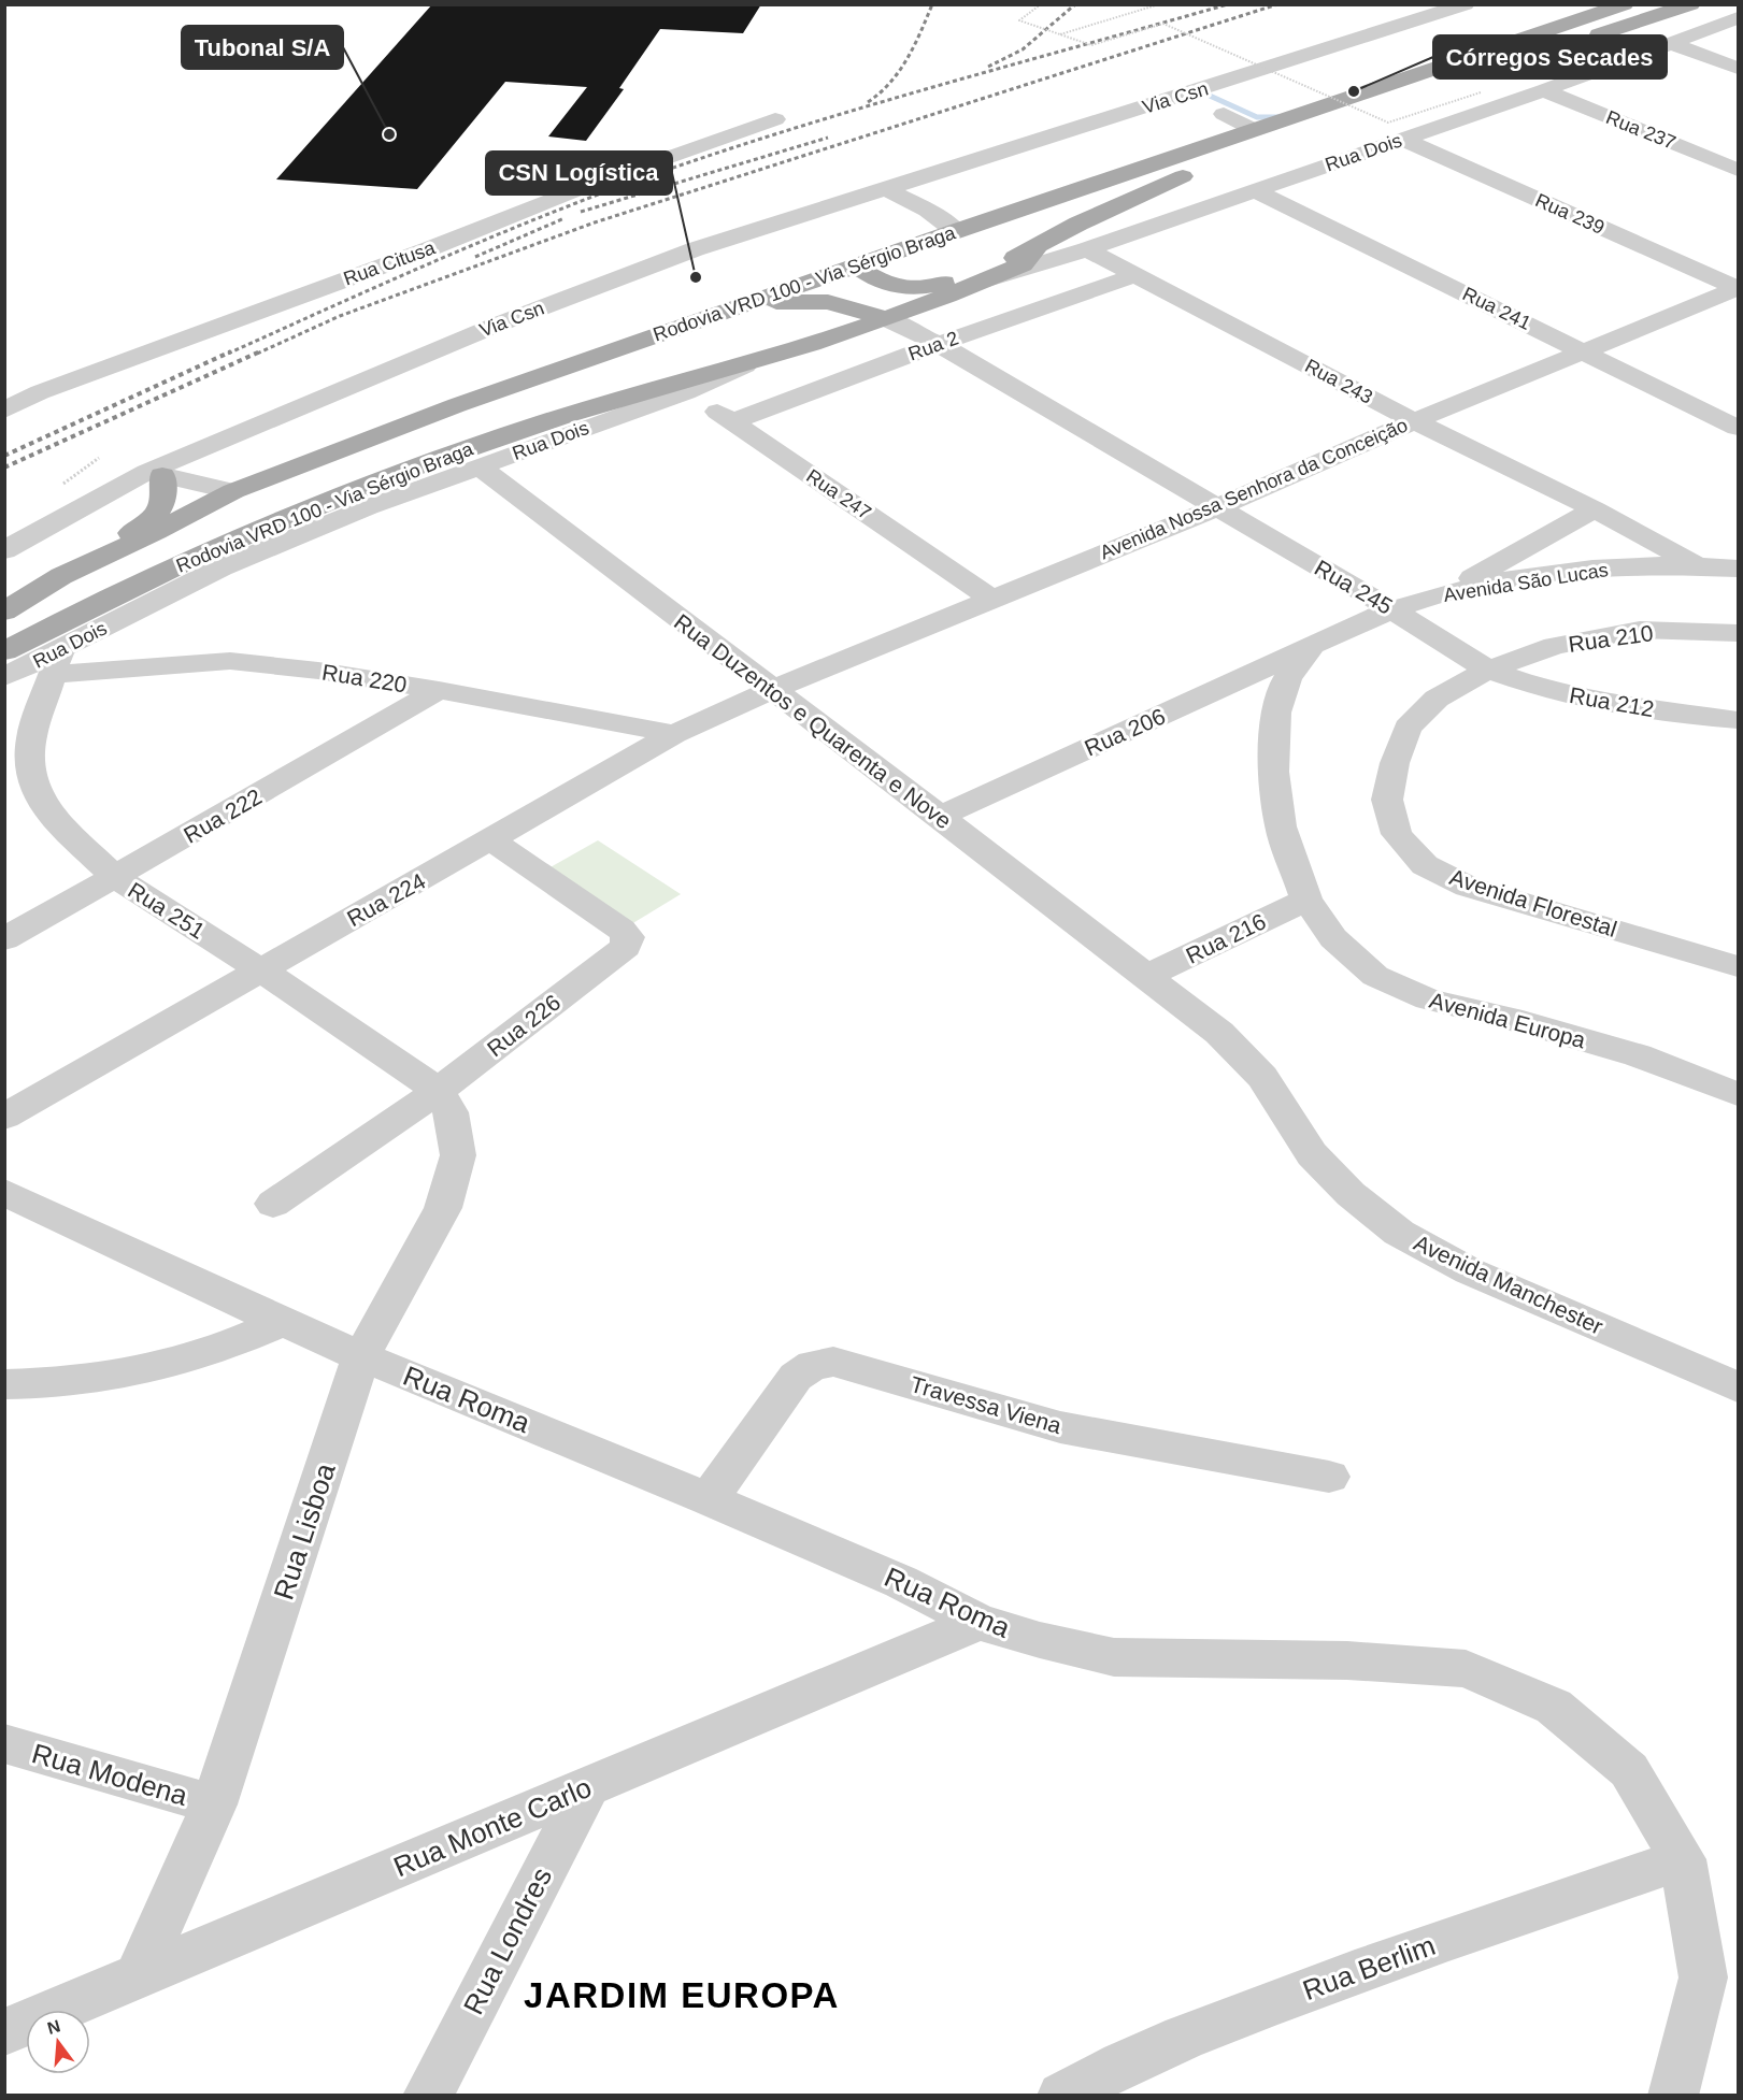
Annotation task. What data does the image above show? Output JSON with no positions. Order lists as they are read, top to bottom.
{
  "streets": {
    "main road": ["Rodovia VRD 100 - Via Sérgio Braga"],
    "street": [
      "Via Csn",
      "Rua 237",
      "Rua Dois",
      "Rua 239",
      "Rua Citusa",
      "Rua 241",
      "Rua 2",
      "Rua 243",
      "Avenida Nossa Senhora da Conceição",
      "Rua 247",
      "Avenida São Lucas",
      "Rua 245",
      "Rua 210",
      "Rua 220",
      "Rua 212",
      "Rua Duzentos e Quarenta e Nove",
      "Rua 206",
      "Rua 222",
      "Rua 224",
      "Avenida Florestal",
      "Rua 251",
      "Rua 216",
      "Avenida Europa",
      "Rua 226",
      "Avenida Manchester",
      "Rua Roma",
      "Travessa Viena",
      "Rua Lisboa",
      "Rua Modena",
      "Rua Monte Carlo",
      "Rua Londres",
      "Rua Berlim"
    ]
  },
  "crossings": [
    ["Rua 237", "Rua Dois"],
    ["Rua Dois", "Rua 239"],
    ["Rua Dois", "Rodovia VRD 100 - Via Sérgio Braga"],
    ["Rua Dois", "Rua 241"],
    ["Rua Dois", "Rua 243"],
    ["Rua Dois", "Rua 247"],
    ["Rua Dois", "Rua 220"],
    ["Rua Dois", "Rua Duzentos e Quarenta e Nove"],
    ["Rua Dois", "Rua 251"],
    ["Rua 239", "Avenida Nossa Senhora da Conceição"],
    ["Rodovia VRD 100 - Via Sérgio Braga", "Rua 245"],
    ["Rua 241", "Avenida Nossa Senhora da Conceição"],
    ["Rua 2", "Rua 243"],
    ["Rua 2", "Rua 247"],
    ["Rua 2", "Rua 245"],
    ["Rua 243", "Avenida Nossa Senhora da Conceição"],
    ["Rua 243", "Avenida São Lucas"],
    ["Avenida Nossa Senhora da Conceição", "Rua 247"],
    ["Avenida Nossa Senhora da Conceição", "Rua 245"],
    ["Avenida Nossa Senhora da Conceição", "Rua Duzentos e Quarenta e Nove"],
    ["Avenida Nossa Senhora da Conceição", "Rua 224"],
    ["Avenida São Lucas", "Rua 245"],
    ["Avenida São Lucas", "Rua 206"],
    ["Avenida São Lucas", "Avenida Europa"],
    ["Rua 245", "Rua 210"],
    ["Rua 245", "Rua 212"],
    ["Rua 245", "Avenida Florestal"],
    ["Rua 210", "Rua 212"],
    ["Rua 210", "Avenida Florestal"],
    ["Rua 220", "Rua 222"],
    ["Rua 220", "Rua 224"],
    ["Rua 220", "Rua 251"],
    ["Rua 212", "Avenida Florestal"],
    ["Rua Duzentos e Quarenta e Nove", "Rua 206"],
    ["Rua Duzentos e Quarenta e Nove", "Rua 224"],
    ["Rua Duzentos e Quarenta e Nove", "Rua 216"],
    ["Rua Duzentos e Quarenta e Nove", "Avenida Manchester"],
    ["Rua 206", "Avenida Europa"],
    ["Rua 222", "Rua 251"],
    ["Rua 224", "Rua 251"],
    ["Rua 224", "Rua 226"],
    ["Rua 251", "Rua 226"],
    ["Rua 251", "Rua Lisboa"],
    ["Rua 216", "Avenida Europa"],
    ["Rua 216", "Avenida Manchester"],
    ["Rua 226", "Rua Lisboa"],
    ["Rua Roma", "Travessa Viena"],
    ["Rua Roma", "Rua Lisboa"],
    ["Rua Roma", "Rua Monte Carlo"],
    ["Rua Roma", "Rua Berlim"],
    ["Rua Lisboa", "Rua Modena"],
    ["Rua Lisboa", "Rua Monte Carlo"],
    ["Rua Monte Carlo", "Rua Londres"]
  ],
  "districts": ["JARDIM EUROPA"],
  "places": ["Córregos Secades", "Tubonal S/A", "CSN Logística"],
  "north": "top"
}
